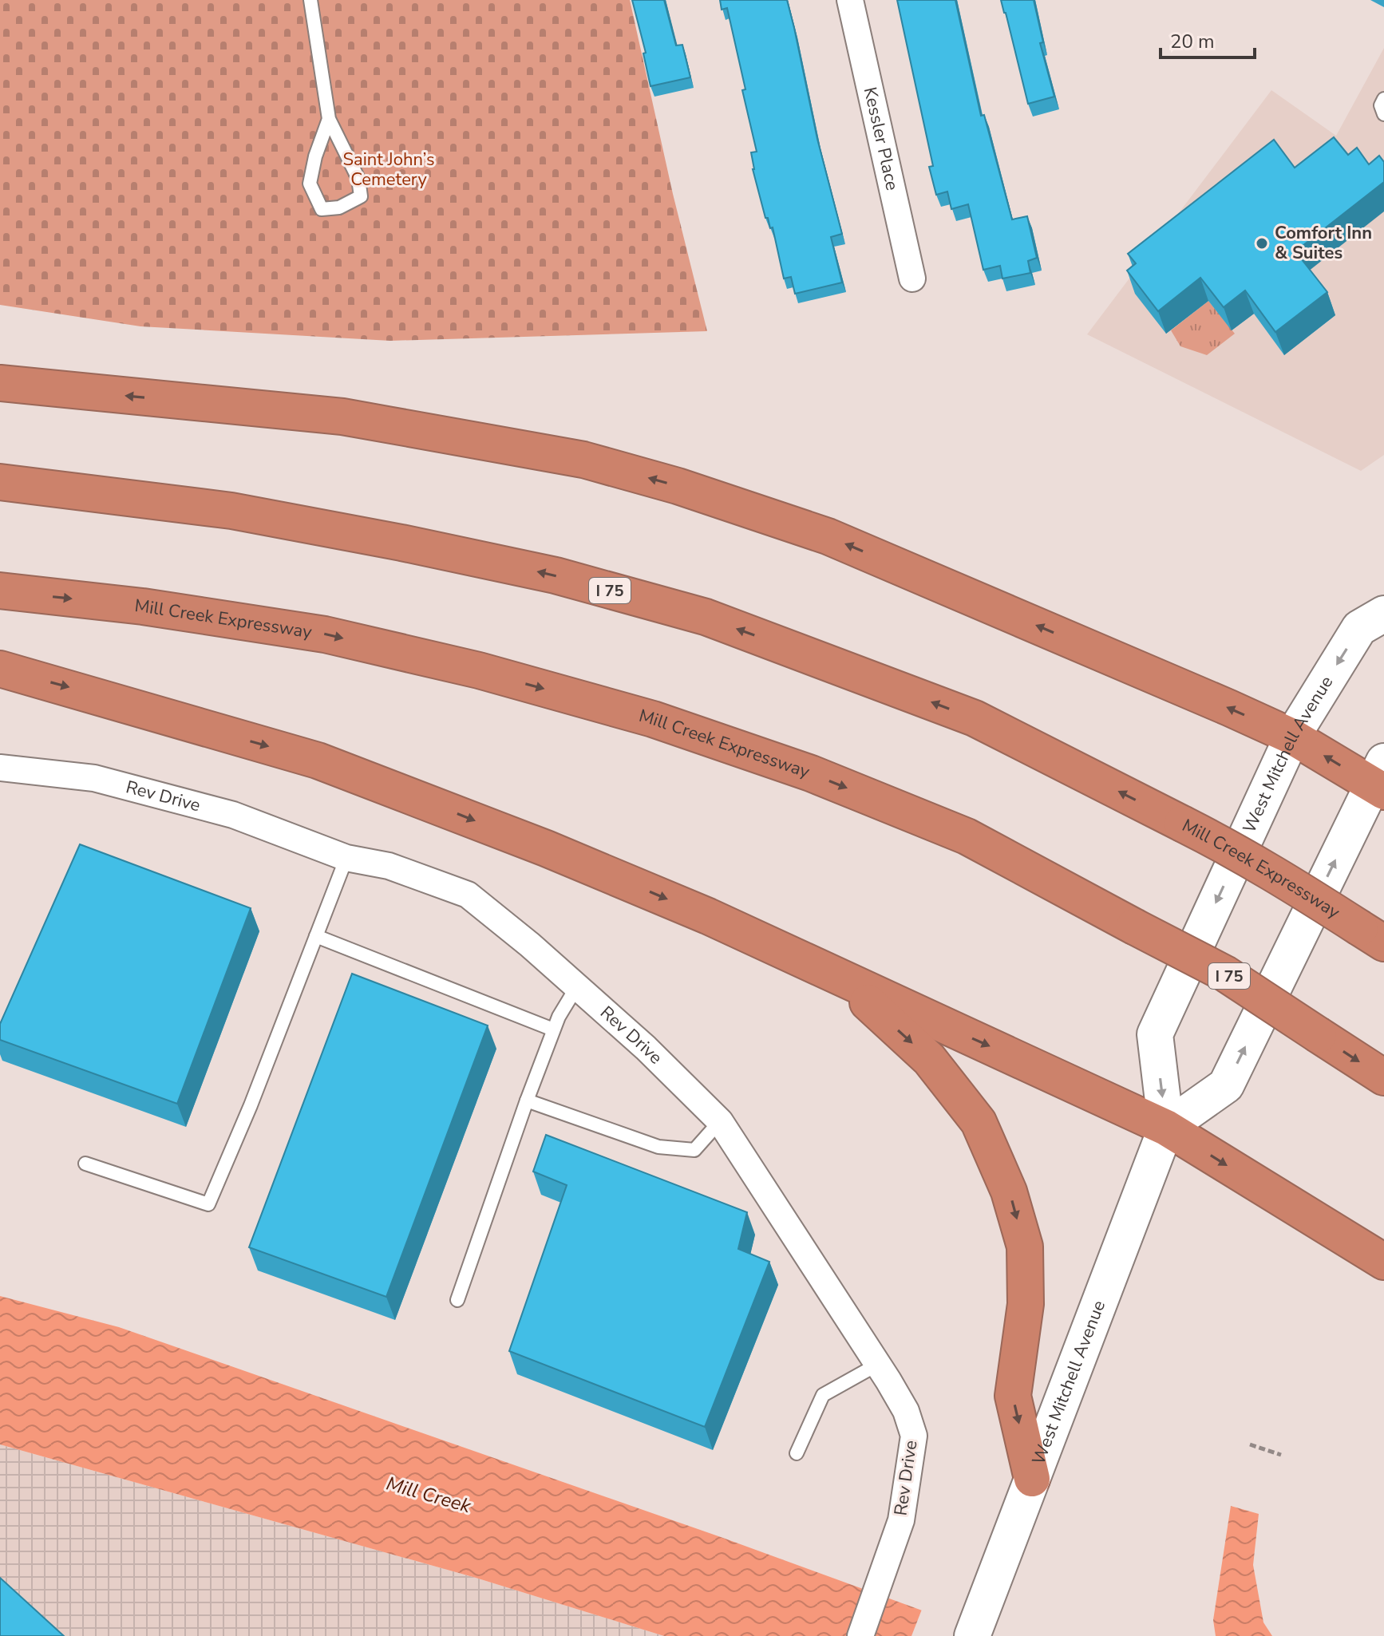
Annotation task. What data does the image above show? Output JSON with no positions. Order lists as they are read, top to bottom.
{
  "streets": {
    "highway": ["I 75", "Mill Creek Expressway"],
    "main road": ["West Mitchell Avenue"],
    "street": ["Kessler Place", "Rev Drive"]
  },
  "water": ["Mill Creek"],
  "parks": ["Saint John’s Cemetery"],
  "places": ["Comfort Inn & Suites"],
  "scale_bar": "20 m"
}
